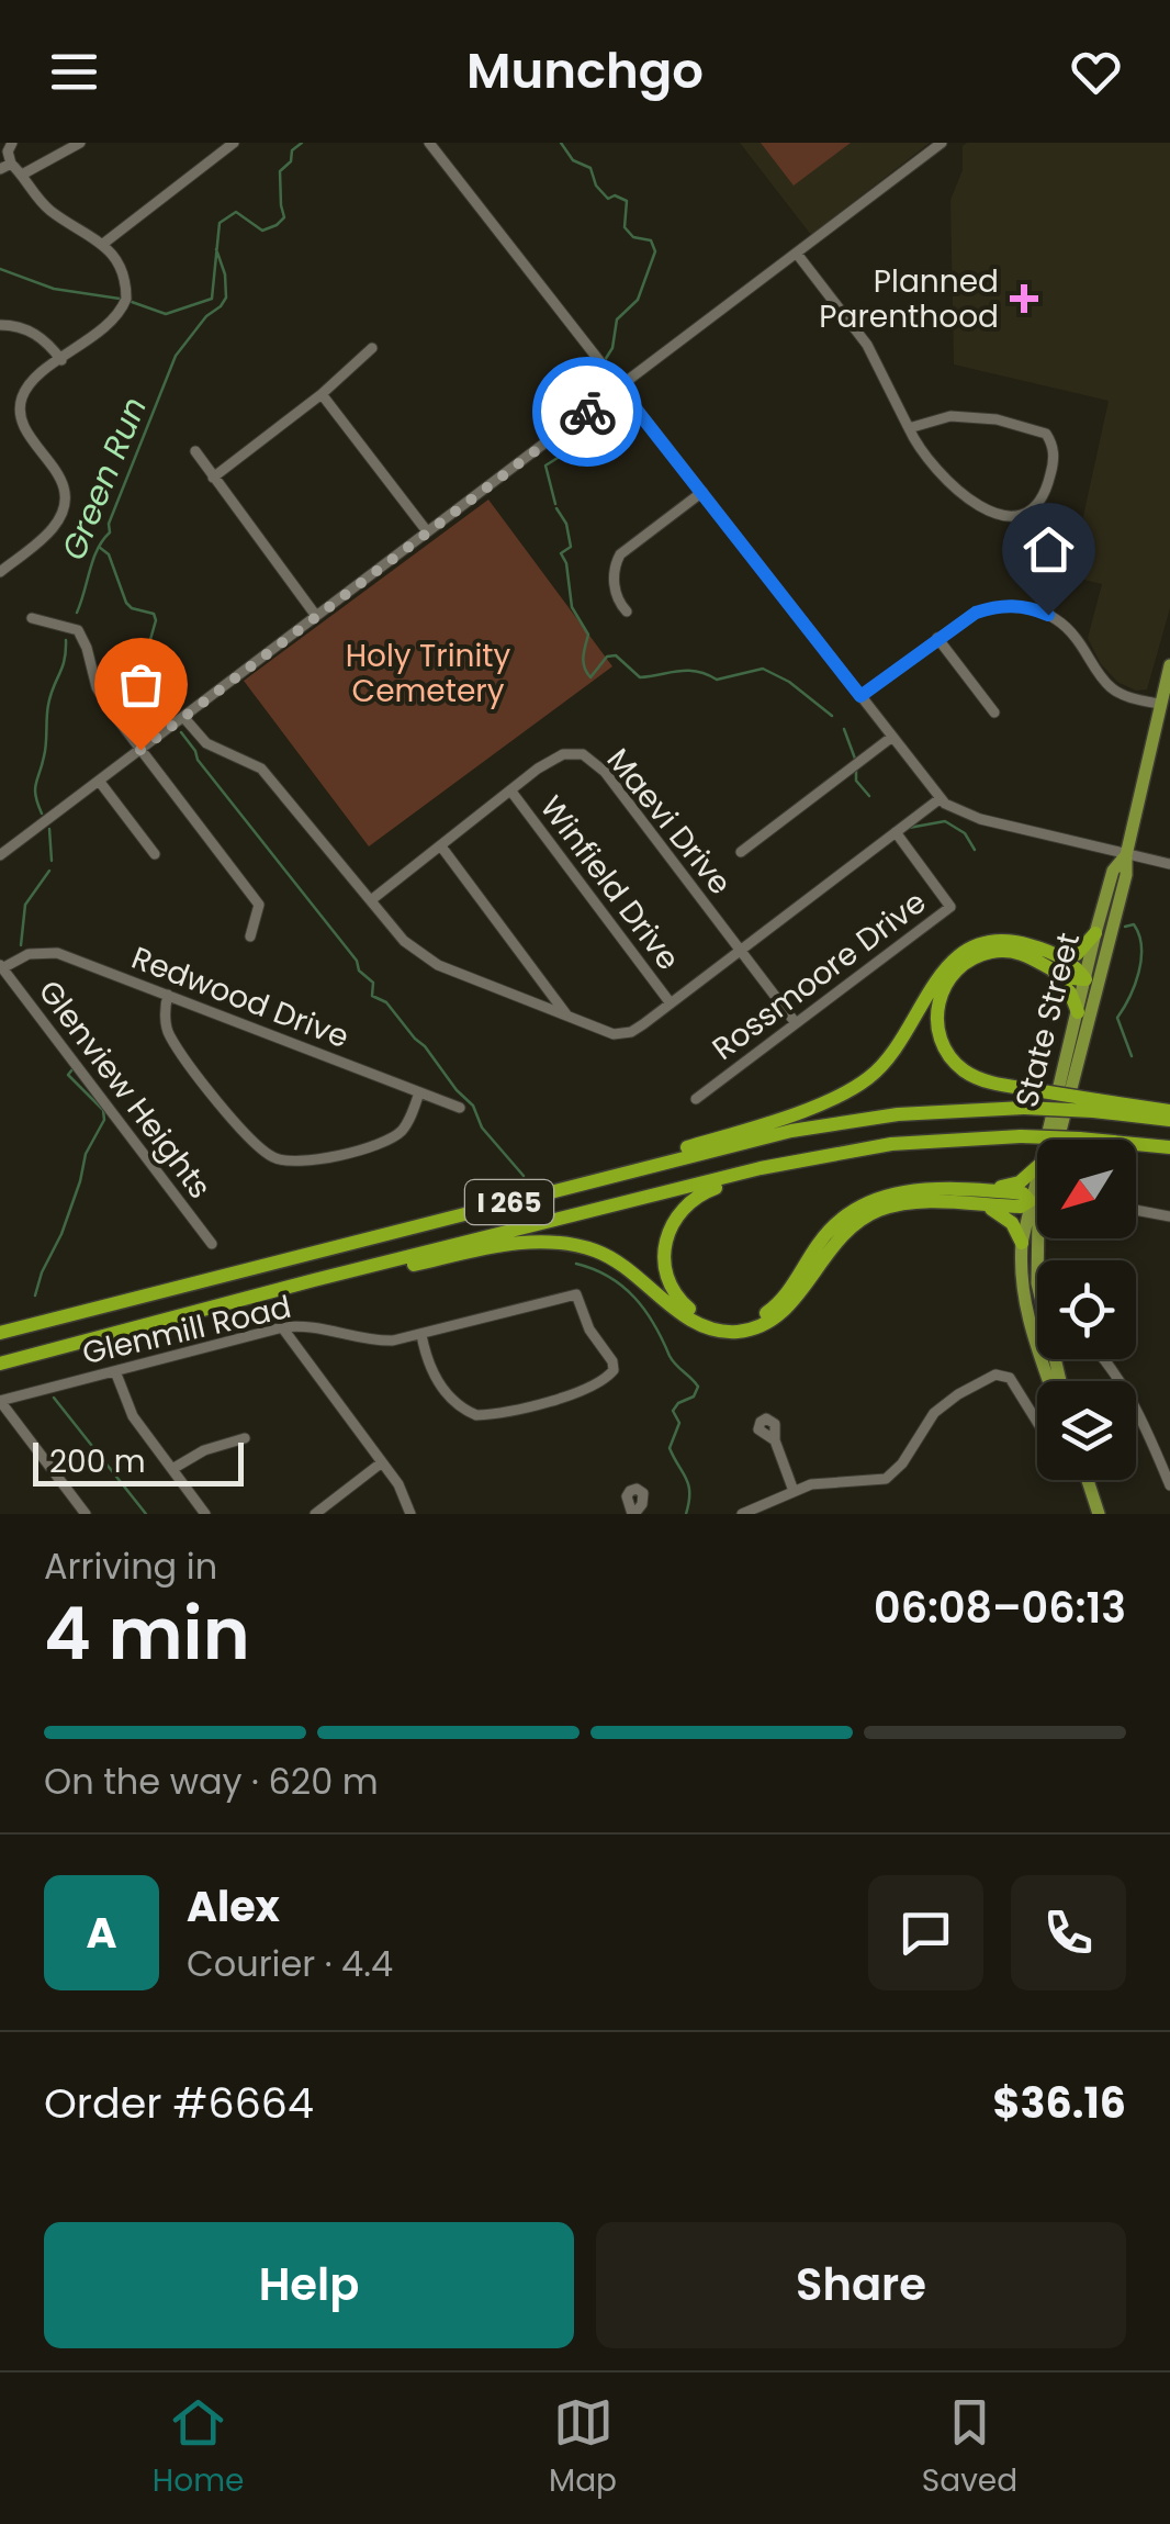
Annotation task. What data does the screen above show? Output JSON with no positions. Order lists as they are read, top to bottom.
{
  "streets": {
    "highway": ["I 265"],
    "main road": ["State Street"],
    "street": [
      "Maevi Drive",
      "Winfield Drive",
      "Rossmoore Drive",
      "Redwood Drive",
      "Glenview Heights",
      "Glenmill Road"
    ]
  },
  "crossings": [
    ["Maevi Drive", "Winfield Drive"],
    ["Maevi Drive", "Rossmoore Drive"],
    ["Redwood Drive", "Glenview Heights"]
  ],
  "water": ["Green Run"],
  "parks": ["Holy Trinity Cemetery"],
  "places": {
    "health": ["Planned Parenthood"]
  },
  "scale_bar": "200 m",
  "north": "bottom left",
  "page": {
    "header": "Munchgo",
    "scale": "200 m",
    "heading": ["4 min", "Arriving in", "06:08–06:13"],
    "panel": [
      "Alex",
      "Courier · 4.4",
      "Order #6664",
      "$36.16"
    ],
    "bar": "On the way · 620 m",
    "round": "A",
    "buttons": ["Help", "Share"],
    "tabs": ["Home", "Map", "Saved"]
  }
}
